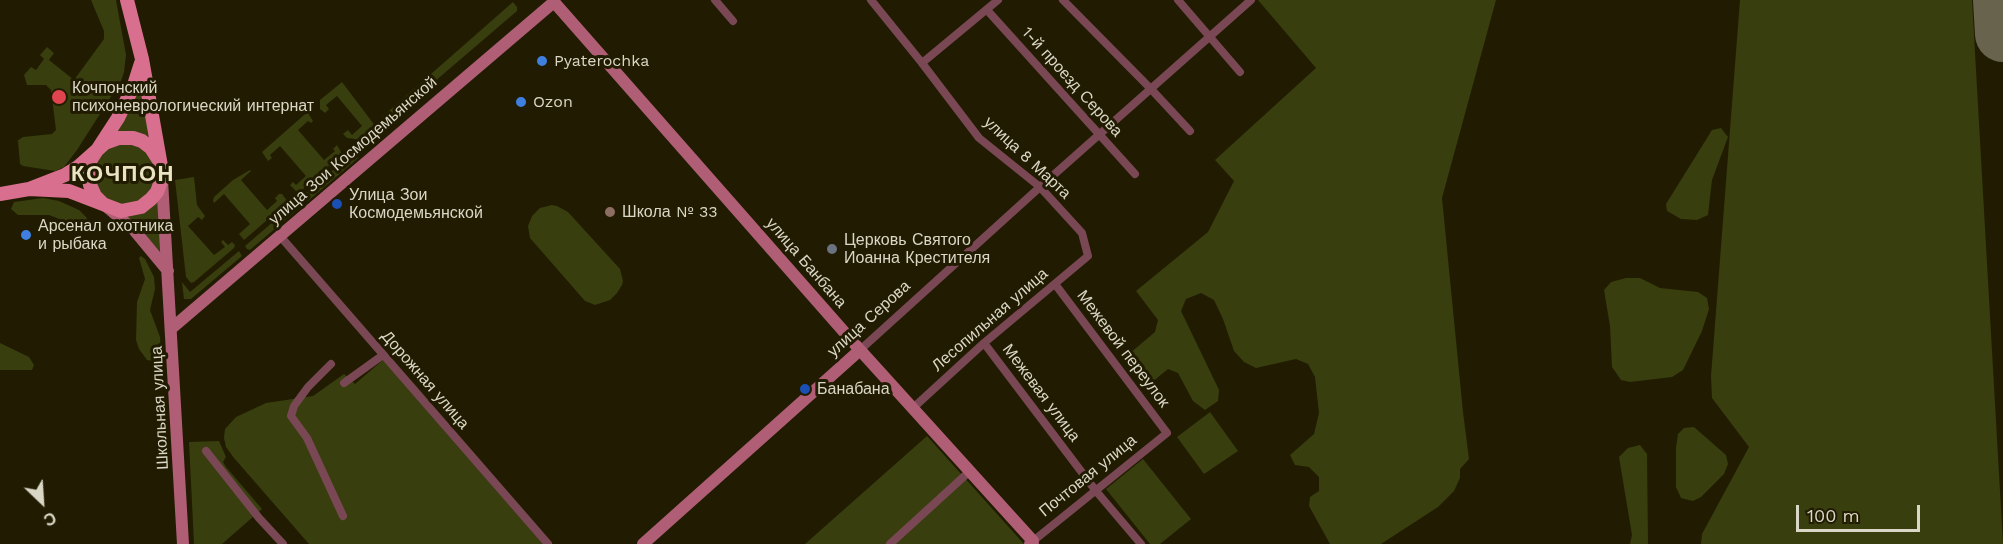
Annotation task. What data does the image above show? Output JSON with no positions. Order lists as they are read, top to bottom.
{
  "streets": {
    "street": [
      "1-й проезд Серова",
      "улица Зои Космодемьянской",
      "улица 8 Марта",
      "улица Банбана",
      "улица Серова",
      "Лесопильная улица",
      "Межевой переулок",
      "Дорожная улица",
      "Межевая улица",
      "Школьная улица",
      "Почтовая улица"
    ]
  },
  "crossings": [
    ["1-й проезд Серова", "улица Серова"],
    ["улица Зои Космодемьянской", "улица Банбана"],
    ["улица Зои Космодемьянской", "Дорожная улица"],
    ["улица Зои Космодемьянской", "Школьная улица"],
    ["улица 8 Марта", "улица Серова"],
    ["улица 8 Марта", "Лесопильная улица"],
    ["улица Банбана", "улица Серова"],
    ["улица Банбана", "Лесопильная улица"],
    ["улица Банбана", "Почтовая улица"],
    ["Лесопильная улица", "Межевой переулок"],
    ["Лесопильная улица", "Межевая улица"],
    ["Межевой переулок", "Почтовая улица"],
    ["Межевая улица", "Почтовая улица"]
  ],
  "districts": ["КОЧПОН"],
  "places": [
    "Pyaterochka",
    "Кочпонский психоневрологический интернат",
    "Ozon",
    "Улица Зои Космодемьянской",
    "Школа № 33",
    "Арсенал охотника и рыбака",
    "Церковь Святого Иоанна Крестителя",
    "Банабана"
  ],
  "scale_bar": "100 m",
  "north": "bottom right"
}
